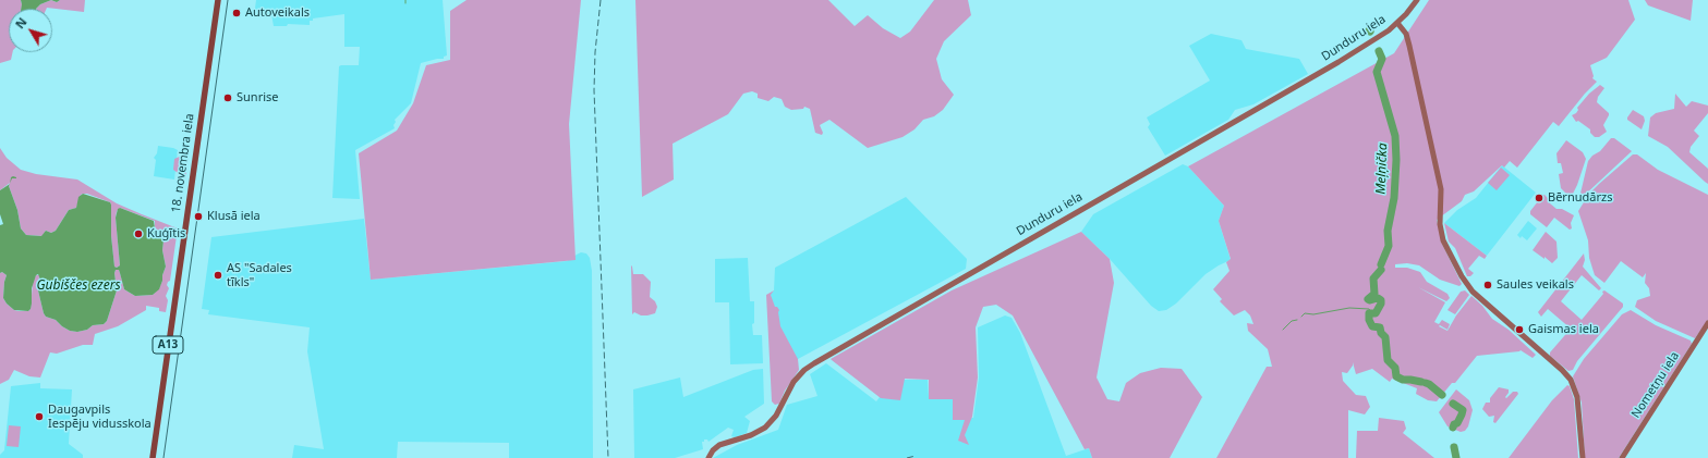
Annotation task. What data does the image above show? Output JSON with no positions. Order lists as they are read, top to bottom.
{
  "streets": {
    "main road": ["18. novembra iela", "A13"],
    "street": ["Dunduru iela", "Nometņu iela"]
  },
  "water": ["Meļņička", "Gubiščes ezers"],
  "places": [
    "Autoveikals",
    "Sunrise",
    "Bērnudārzs",
    "Klusā iela",
    "Kuģītis",
    "AS \"Sadales tīkls\"",
    "Saules veikals",
    "Gaismas iela",
    "Daugavpils Iespēju vidusskola"
  ],
  "north": "top left"
}
